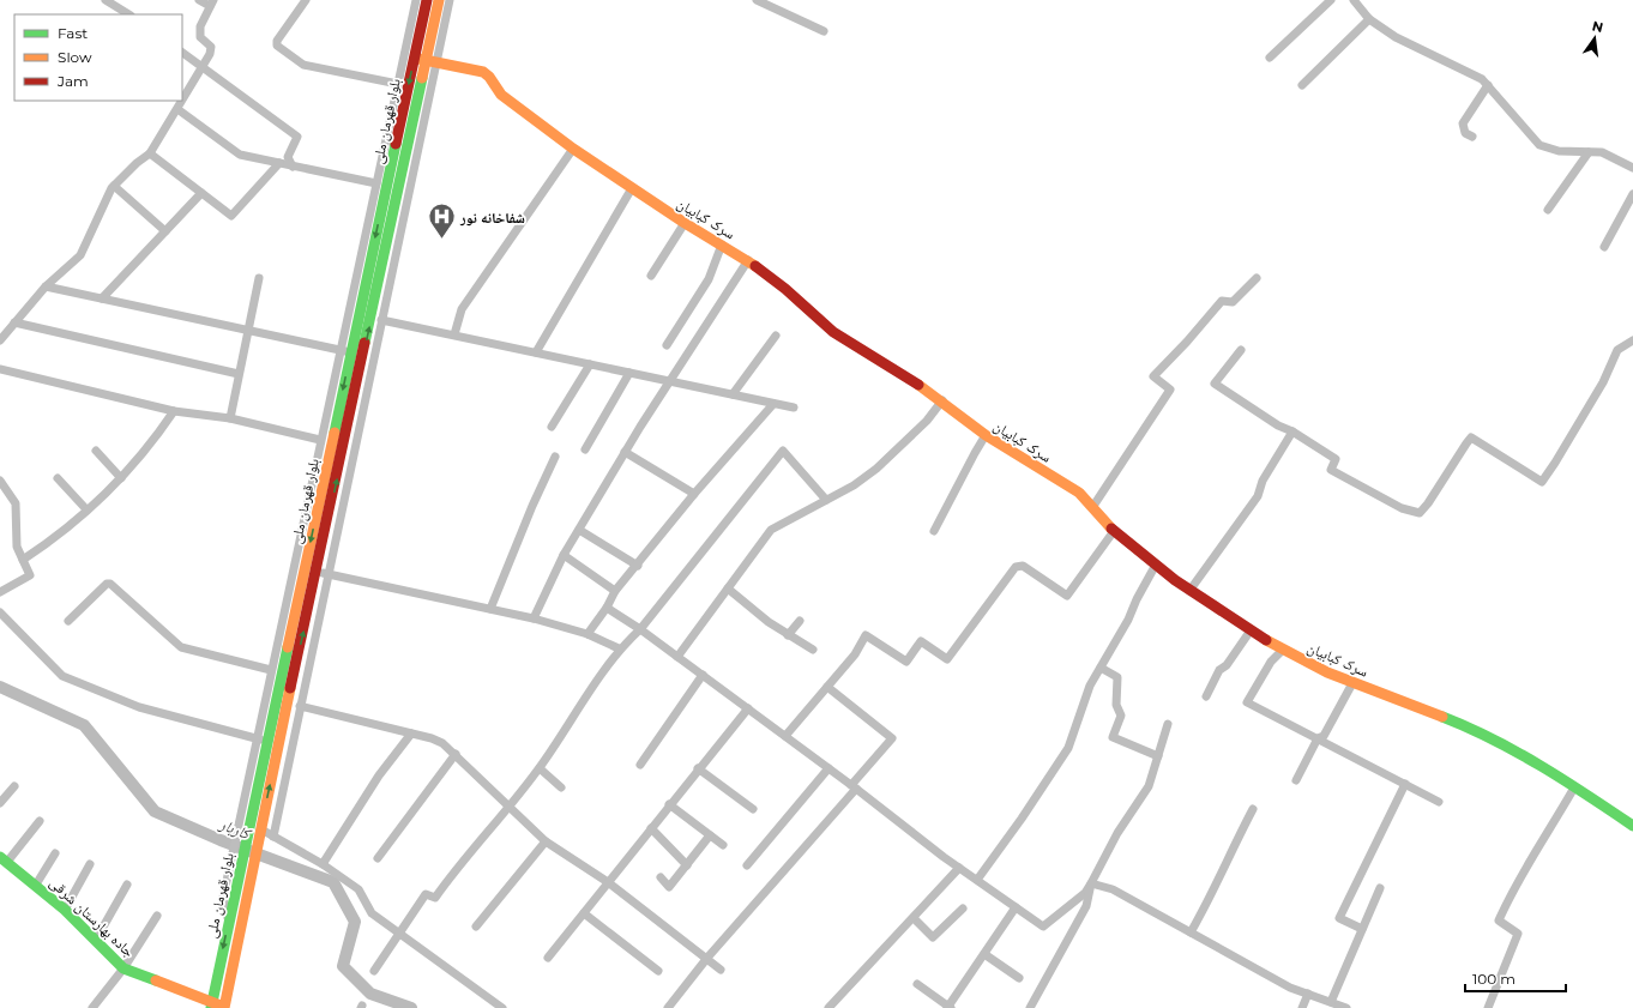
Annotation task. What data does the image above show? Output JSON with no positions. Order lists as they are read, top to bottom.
{
  "streets": {
    "main road": ["بلوار قهرمان ملی", "سرک کبابیان", "جاده بهارستان شرقی"]
  },
  "crossings": [
    ["بلوار قهرمان ملی", "سرک کبابیان"],
    ["بلوار قهرمان ملی", "جاده بهارستان شرقی"]
  ],
  "water": ["کاربار"],
  "places": {
    "hospital": ["شفاخانه نور"]
  },
  "legend": ["Fast", "Slow", "Jam"],
  "scale_bar": "100 m",
  "north": "top"
}
